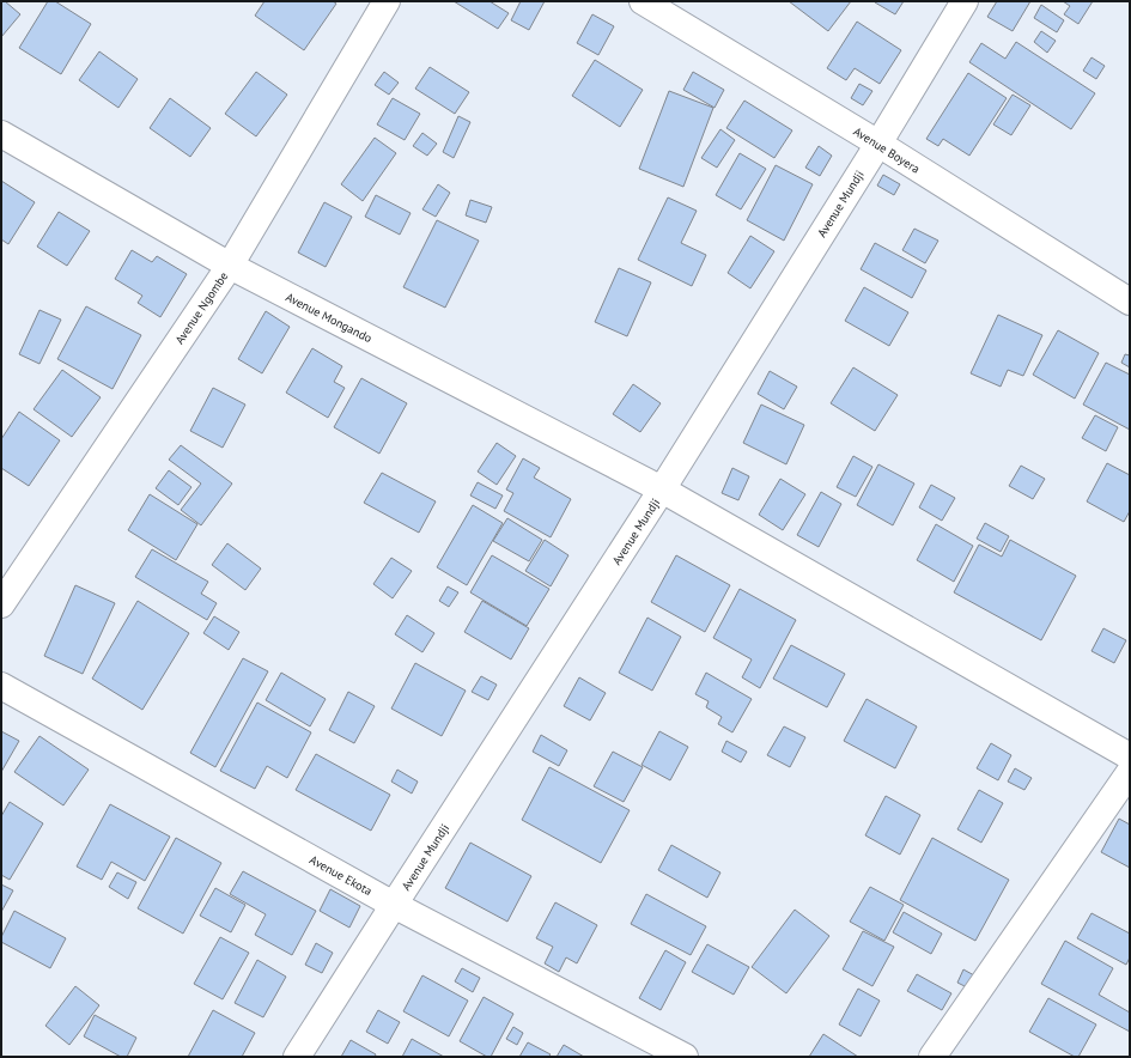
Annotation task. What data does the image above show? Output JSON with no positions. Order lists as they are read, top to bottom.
{
  "streets": {
    "street": [
      "Avenue Boyera",
      "Avenue Mundji",
      "Avenue Ngombe",
      "Avenue Mongando",
      "Avenue Ekota"
    ]
  },
  "crossings": [
    ["Avenue Boyera", "Avenue Mundji"],
    ["Avenue Mundji", "Avenue Mongando"],
    ["Avenue Mundji", "Avenue Ekota"],
    ["Avenue Ngombe", "Avenue Mongando"]
  ]
}
